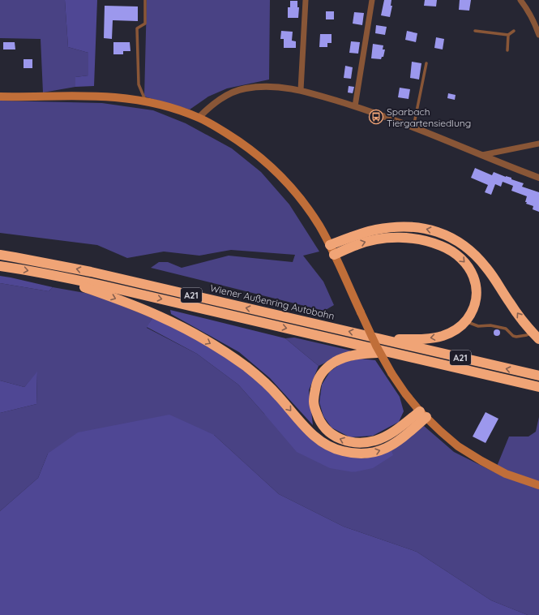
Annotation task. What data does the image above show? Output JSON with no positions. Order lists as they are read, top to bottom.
{
  "streets": {
    "highway": ["A21", "Wiener Außenring Autobahn"]
  },
  "places": {
    "bus stop": ["Sparbach Tiergartensiedlung"]
  }
}
